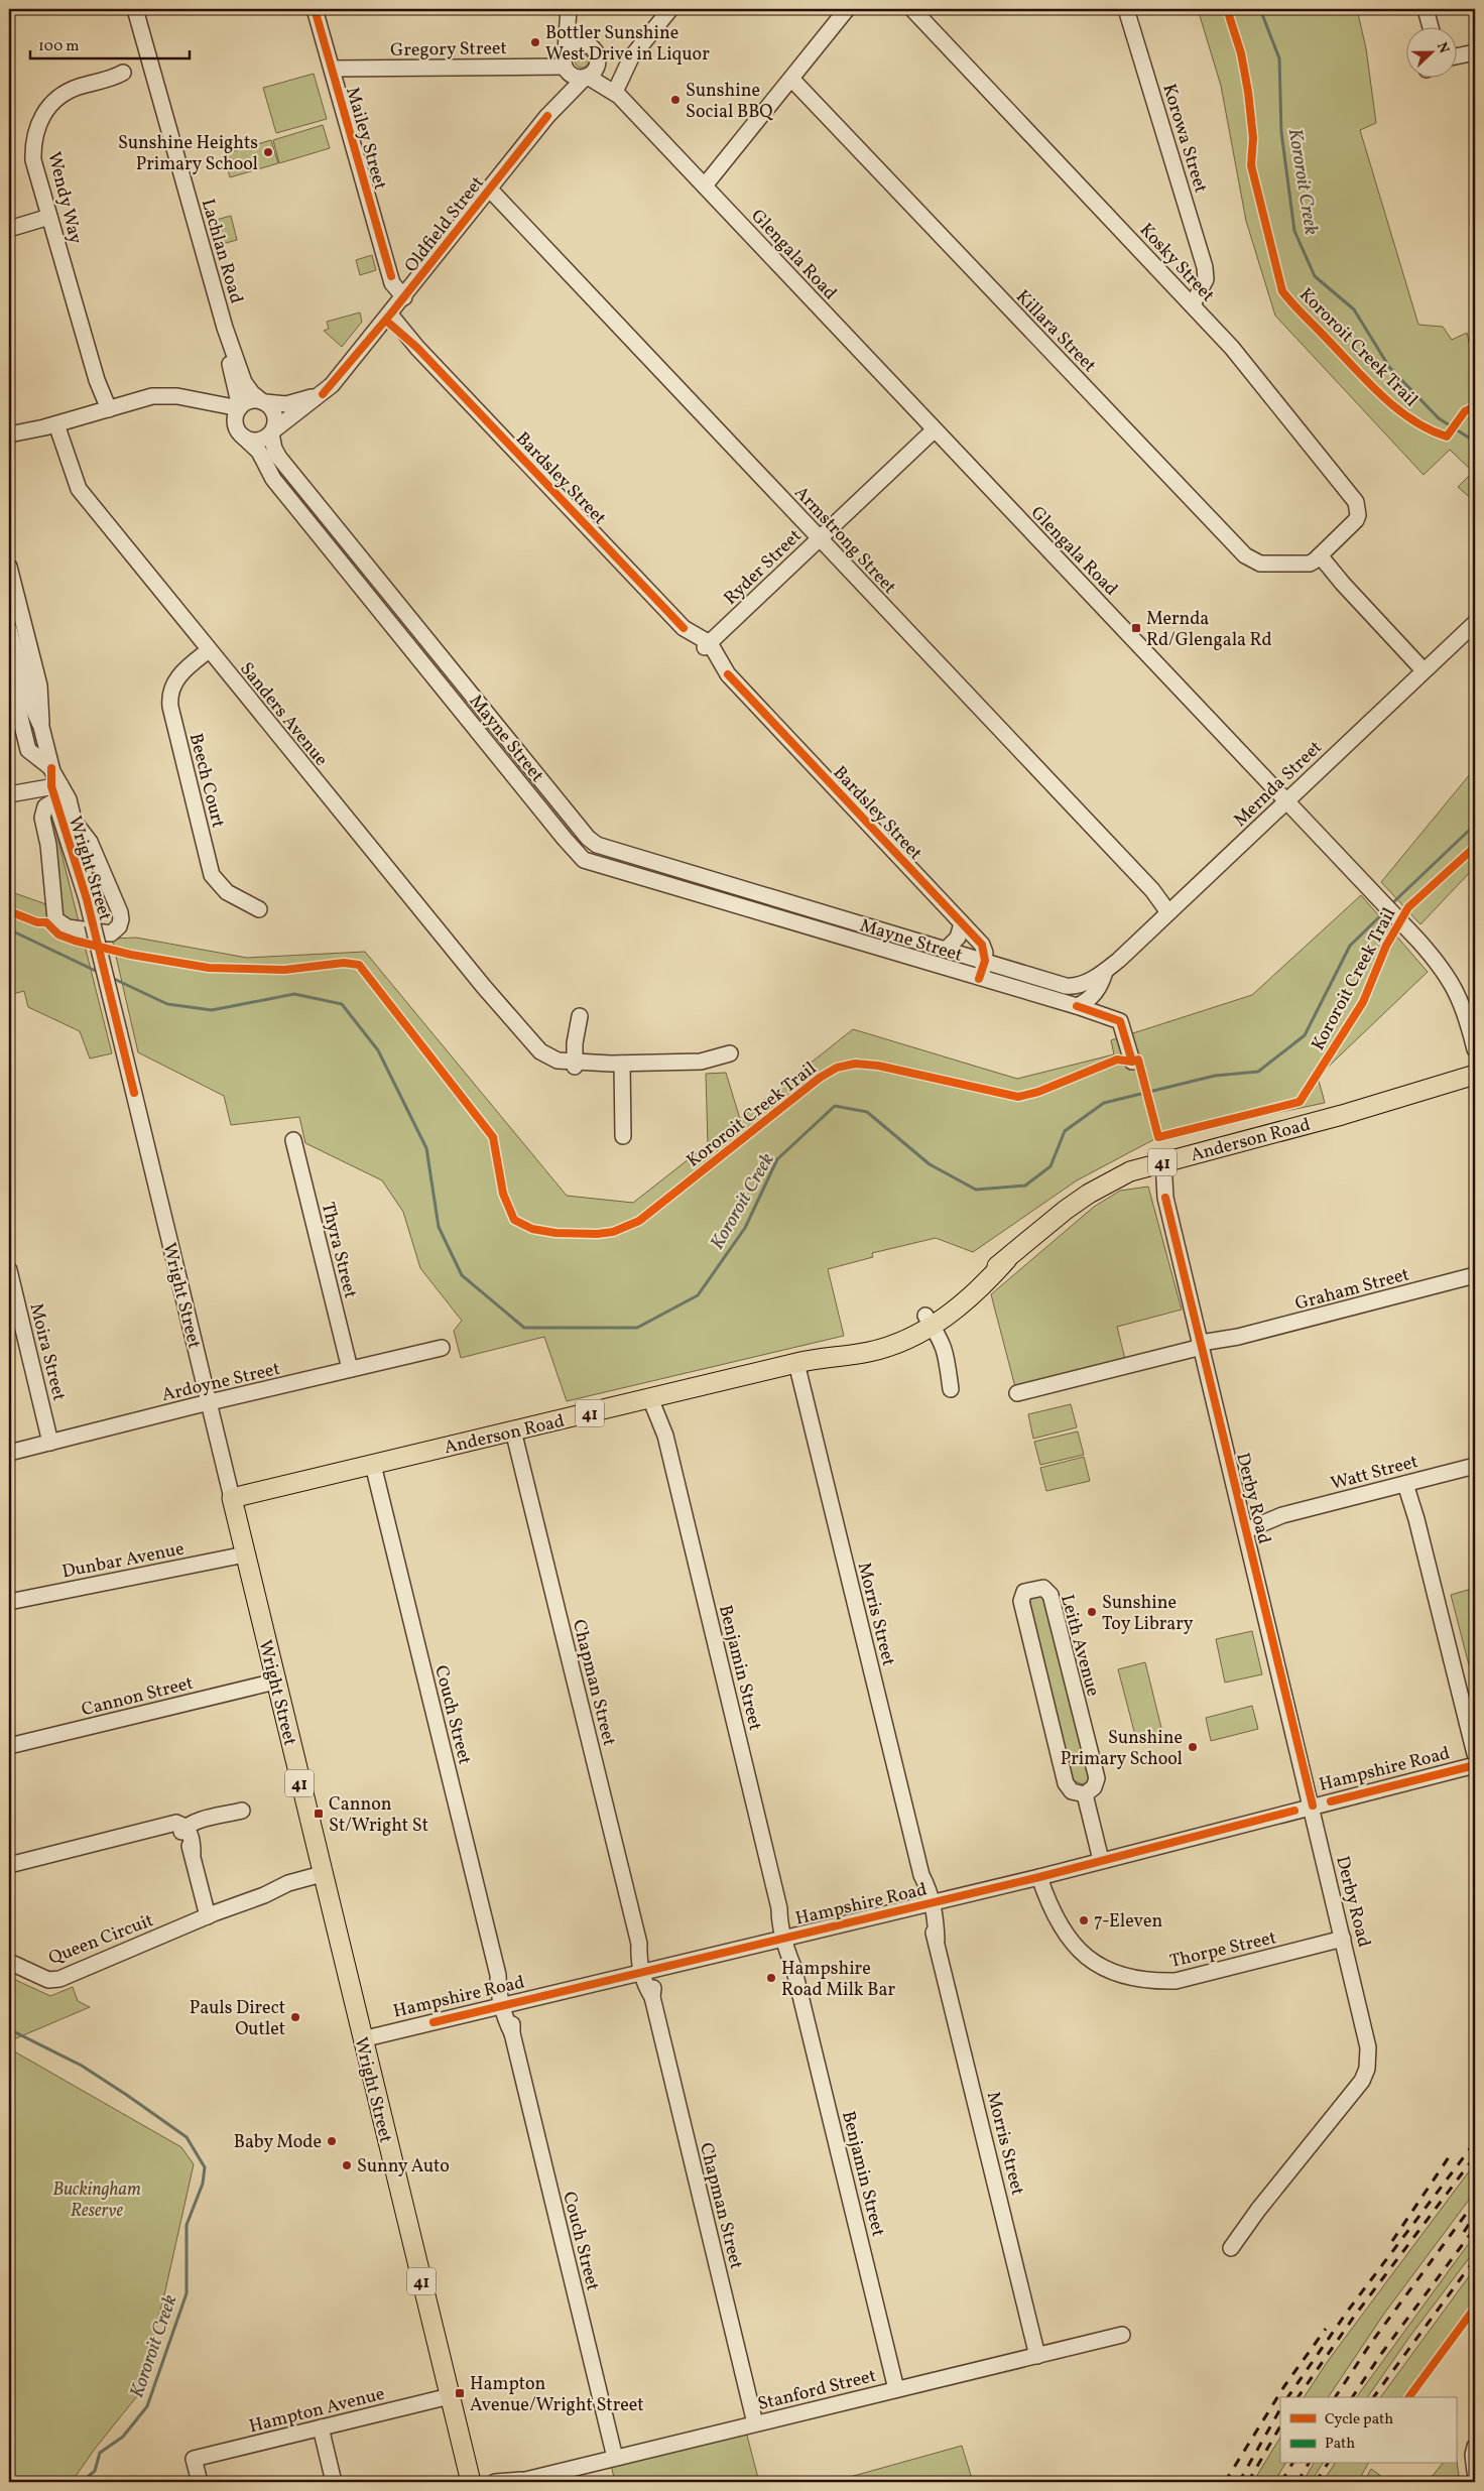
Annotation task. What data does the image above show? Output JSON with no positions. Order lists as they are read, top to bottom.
{
  "streets": {
    "main road": ["Wright Street", "Anderson Road", "41"],
    "street": [
      "Gregory Street",
      "Mailey Street",
      "Korowa Street",
      "Wendy Way",
      "Oldfield Street",
      "Lachlan Road",
      "Glengala Road",
      "Kosky Street",
      "Killara Street",
      "Bardsley Street",
      "Armstrong Street",
      "Ryder Street",
      "Sanders Avenue",
      "Mayne Street",
      "Beech Court",
      "Mernda Street",
      "Thyra Street",
      "Graham Street",
      "Moira Street",
      "Ardoyne Street",
      "Watt Street",
      "Derby Road",
      "Dunbar Avenue",
      "Morris Street",
      "Leith Avenue",
      "Benjamin Street",
      "Chapman Street",
      "Cannon Street",
      "Couch Street",
      "Hampshire Road",
      "Queen Circuit",
      "Thorpe Street",
      "Stanford Street",
      "Hampton Avenue"
    ],
    "cycle path": ["Kororoit Creek Trail"]
  },
  "crossings": [
    ["Gregory Street", "Mailey Street"],
    ["Gregory Street", "Oldfield Street"],
    ["Gregory Street", "Glengala Road"],
    ["Mailey Street", "Oldfield Street"],
    ["Korowa Street", "Kosky Street"],
    ["Oldfield Street", "Lachlan Road"],
    ["Oldfield Street", "Glengala Road"],
    ["Oldfield Street", "Bardsley Street"],
    ["Oldfield Street", "Armstrong Street"],
    ["Oldfield Street", "Mayne Street"],
    ["Lachlan Road", "Mayne Street"],
    ["Glengala Road", "Ryder Street"],
    ["Glengala Road", "Mernda Street"],
    ["Kosky Street", "Killara Street"],
    ["Bardsley Street", "Ryder Street"],
    ["Bardsley Street", "Mayne Street"],
    ["Armstrong Street", "Ryder Street"],
    ["Armstrong Street", "Mernda Street"],
    ["Sanders Avenue", "Beech Court"],
    ["Mayne Street", "Mernda Street"],
    ["Wright Street", "Anderson Road"],
    ["Wright Street", "Ardoyne Street"],
    ["Wright Street", "Dunbar Avenue"],
    ["Wright Street", "Cannon Street"],
    ["Wright Street", "Hampshire Road"],
    ["Wright Street", "Queen Circuit"],
    ["Wright Street", "Hampton Avenue"],
    ["Anderson Road", "Derby Road"],
    ["Anderson Road", "Morris Street"],
    ["Anderson Road", "Benjamin Street"],
    ["Anderson Road", "Chapman Street"],
    ["Anderson Road", "Couch Street"],
    ["Thyra Street", "Ardoyne Street"],
    ["Graham Street", "Derby Road"],
    ["Moira Street", "Ardoyne Street"],
    ["Watt Street", "Derby Road"],
    ["Derby Road", "Hampshire Road"],
    ["Derby Road", "Thorpe Street"],
    ["Morris Street", "Hampshire Road"],
    ["Morris Street", "Stanford Street"],
    ["Benjamin Street", "Hampshire Road"],
    ["Benjamin Street", "Stanford Street"],
    ["Chapman Street", "Hampshire Road"],
    ["Chapman Street", "Stanford Street"],
    ["Couch Street", "Hampshire Road"],
    ["Couch Street", "Stanford Street"],
    ["Hampshire Road", "Thorpe Street"]
  ],
  "water": ["Kororoit Creek"],
  "parks": ["Buckingham Reserve"],
  "places": {
    "other": [
      "Bottler Sunshine West Drive in Liquor",
      "Sunshine Social BBQ",
      "Sunshine Heights Primary School",
      "Sunshine Toy Library",
      "Sunshine Primary School",
      "7-Eleven",
      "Hampshire Road Milk Bar",
      "Pauls Direct Outlet",
      "Baby Mode",
      "Sunny Auto"
    ],
    "transit": ["Mernda Rd/Glengala Rd", "Cannon St/Wright St", "Hampton Avenue/Wright Street"]
  },
  "legend": ["Cycle path", "Path"],
  "scale_bar": "100 m",
  "north": "right"
}
